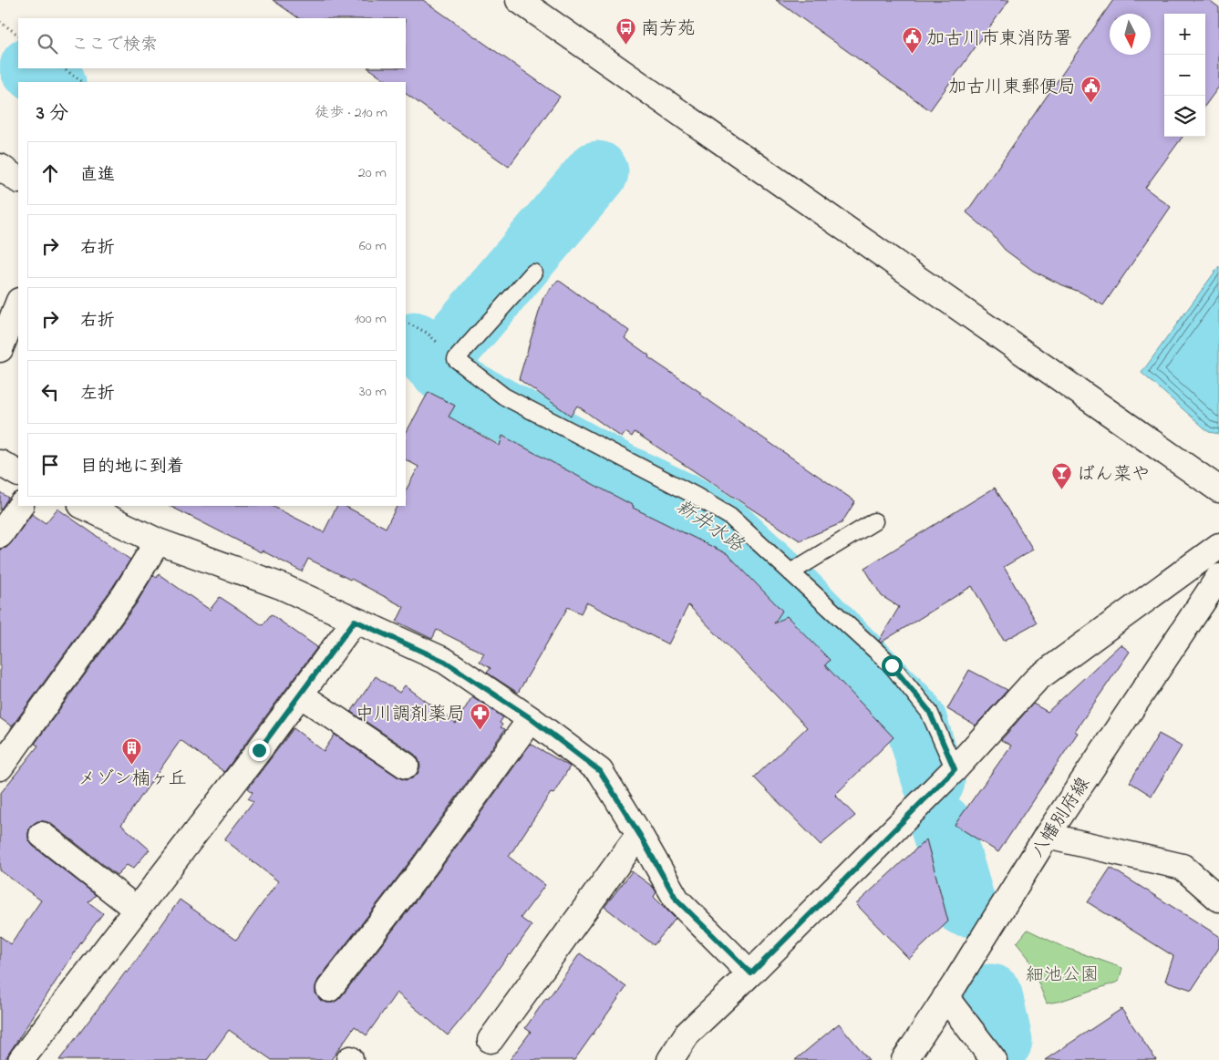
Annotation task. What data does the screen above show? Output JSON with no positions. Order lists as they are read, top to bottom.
{
  "streets": {
    "street": ["八幡別府線"]
  },
  "water": ["新井水路"],
  "parks": ["細池公園"],
  "places": {
    "bus stop": ["南芳苑"],
    "public building": ["加古川市東消防署", "加古川東郵便局"],
    "bar": ["ばん菜や"],
    "pharmacy": ["中川調剤薬局"],
    "building": ["メゾン楠ヶ丘"]
  },
  "north": "bottom",
  "page": {
    "map_buttons": ["+", "−"],
    "search": "ここで検索",
    "heading": ["3 分", "徒歩 · 210 m"],
    "list": [
      ["直進", "20 m"],
      ["右折", "60 m"],
      ["右折", "100 m"],
      ["左折", "30 m"],
      "目的地に到着"
    ]
  }
}
